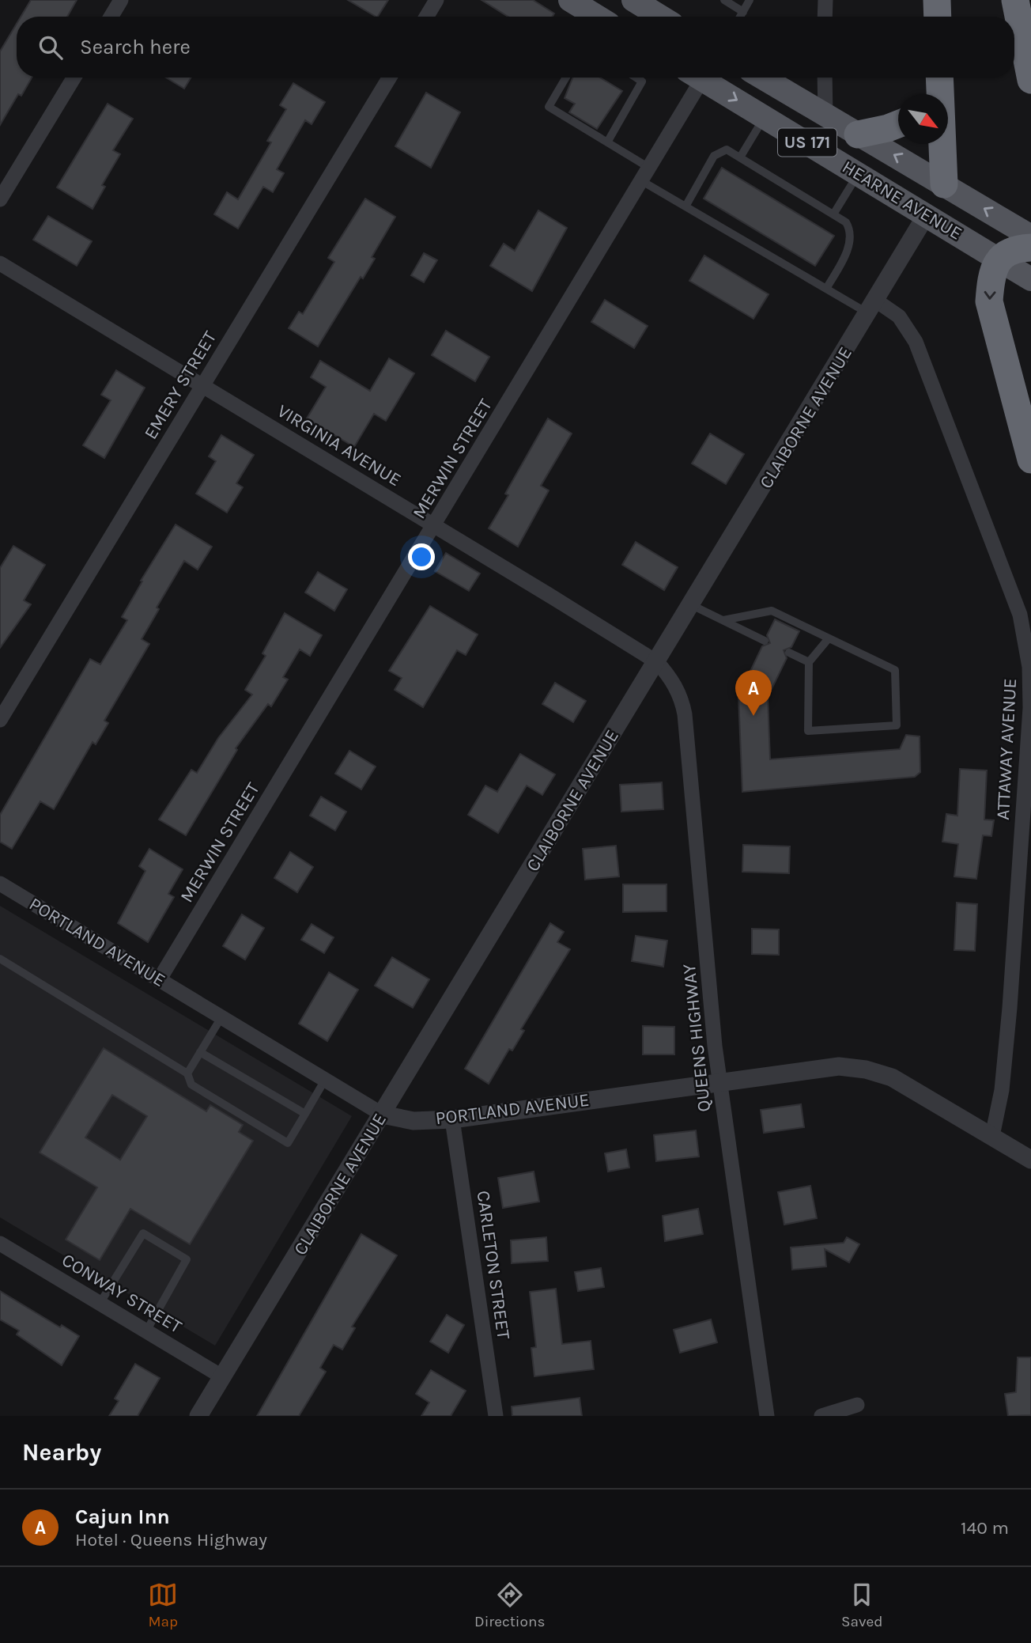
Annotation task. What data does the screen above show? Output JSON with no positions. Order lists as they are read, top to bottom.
{
  "streets": {
    "main road": ["US 171", "HEARNE AVENUE", "CLAIBORNE AVENUE"],
    "street": [
      "EMERY STREET",
      "VIRGINIA AVENUE",
      "MERWIN STREET",
      "ATTAWAY AVENUE",
      "PORTLAND AVENUE",
      "QUEENS HIGHWAY",
      "CARLETON STREET",
      "CONWAY STREET"
    ]
  },
  "crossings": [
    ["HEARNE AVENUE", "CLAIBORNE AVENUE"],
    ["EMERY STREET", "VIRGINIA AVENUE"],
    ["CLAIBORNE AVENUE", "VIRGINIA AVENUE"],
    ["CLAIBORNE AVENUE", "ATTAWAY AVENUE"],
    ["CLAIBORNE AVENUE", "PORTLAND AVENUE"],
    ["CLAIBORNE AVENUE", "QUEENS HIGHWAY"],
    ["CLAIBORNE AVENUE", "CONWAY STREET"],
    ["VIRGINIA AVENUE", "MERWIN STREET"],
    ["VIRGINIA AVENUE", "QUEENS HIGHWAY"],
    ["MERWIN STREET", "PORTLAND AVENUE"],
    ["ATTAWAY AVENUE", "PORTLAND AVENUE"],
    ["PORTLAND AVENUE", "QUEENS HIGHWAY"],
    ["PORTLAND AVENUE", "CARLETON STREET"]
  ],
  "north": "bottom right",
  "page": {
    "search": "Search here",
    "pins": "A",
    "heading": "Nearby",
    "list": [
      {
        "mark": "A",
        "name": "Cajun Inn",
        "note": "Hotel · Queens Highway",
        "value": "140 m"
      }
    ],
    "nav": ["Map", "Directions", "Saved"]
  }
}
